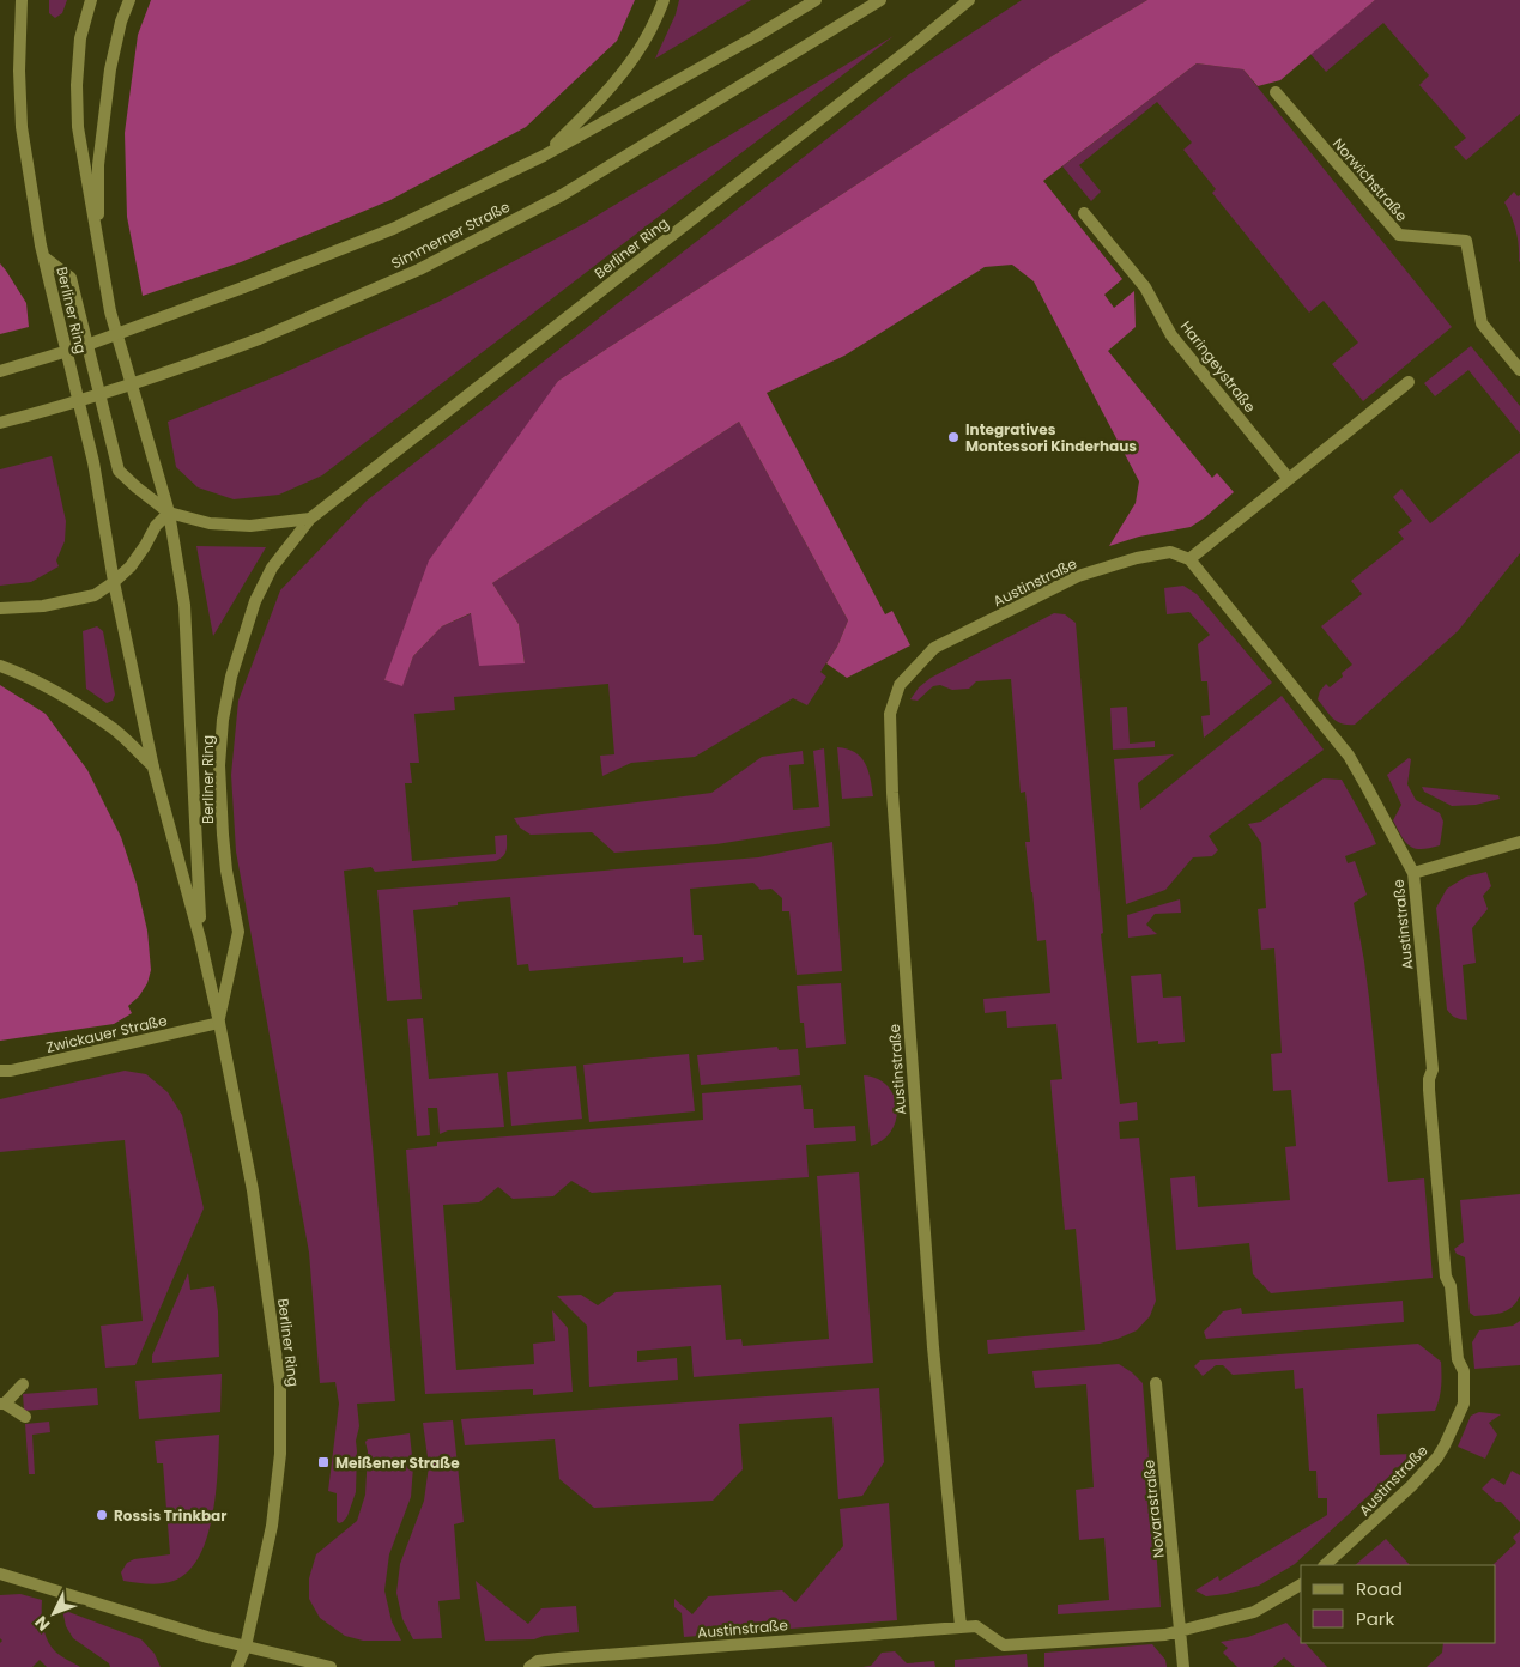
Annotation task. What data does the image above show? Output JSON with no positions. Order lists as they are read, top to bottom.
{
  "streets": {
    "street": [
      "Norwichstraße",
      "Simmerner Straße",
      "Berliner Ring",
      "Haringeystraße",
      "Austinstraße",
      "Zwickauer Straße",
      "Novarastraße"
    ]
  },
  "crossings": [
    ["Berliner Ring", "Zwickauer Straße"],
    ["Austinstraße", "Novarastraße"]
  ],
  "places": {
    "other": ["Integratives Montessori Kinderhaus", "Rossis Trinkbar"],
    "transit": ["Meißener Straße"]
  },
  "legend": ["Road", "Park"],
  "north": "bottom left"
}
